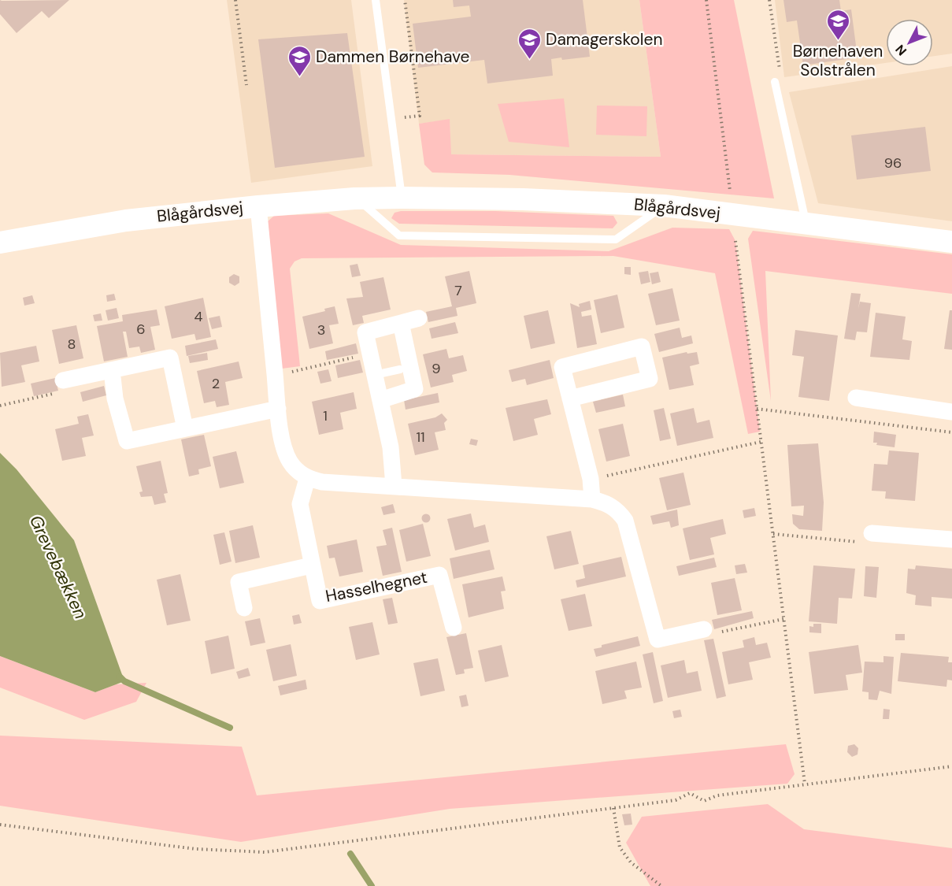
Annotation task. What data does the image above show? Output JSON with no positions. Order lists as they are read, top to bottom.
{
  "streets": {
    "street": ["Blågårdsvej", "Hasselhegnet"]
  },
  "water": ["Grevebækken"],
  "places": {
    "school or university": ["Børnehaven Solstrålen", "Damagerskolen", "Dammen Børnehave"]
  },
  "house_numbers": [
    "96",
    "7",
    "4",
    "6",
    "3",
    "8",
    "9",
    "2",
    "1",
    "11"
  ],
  "north": "bottom left"
}
